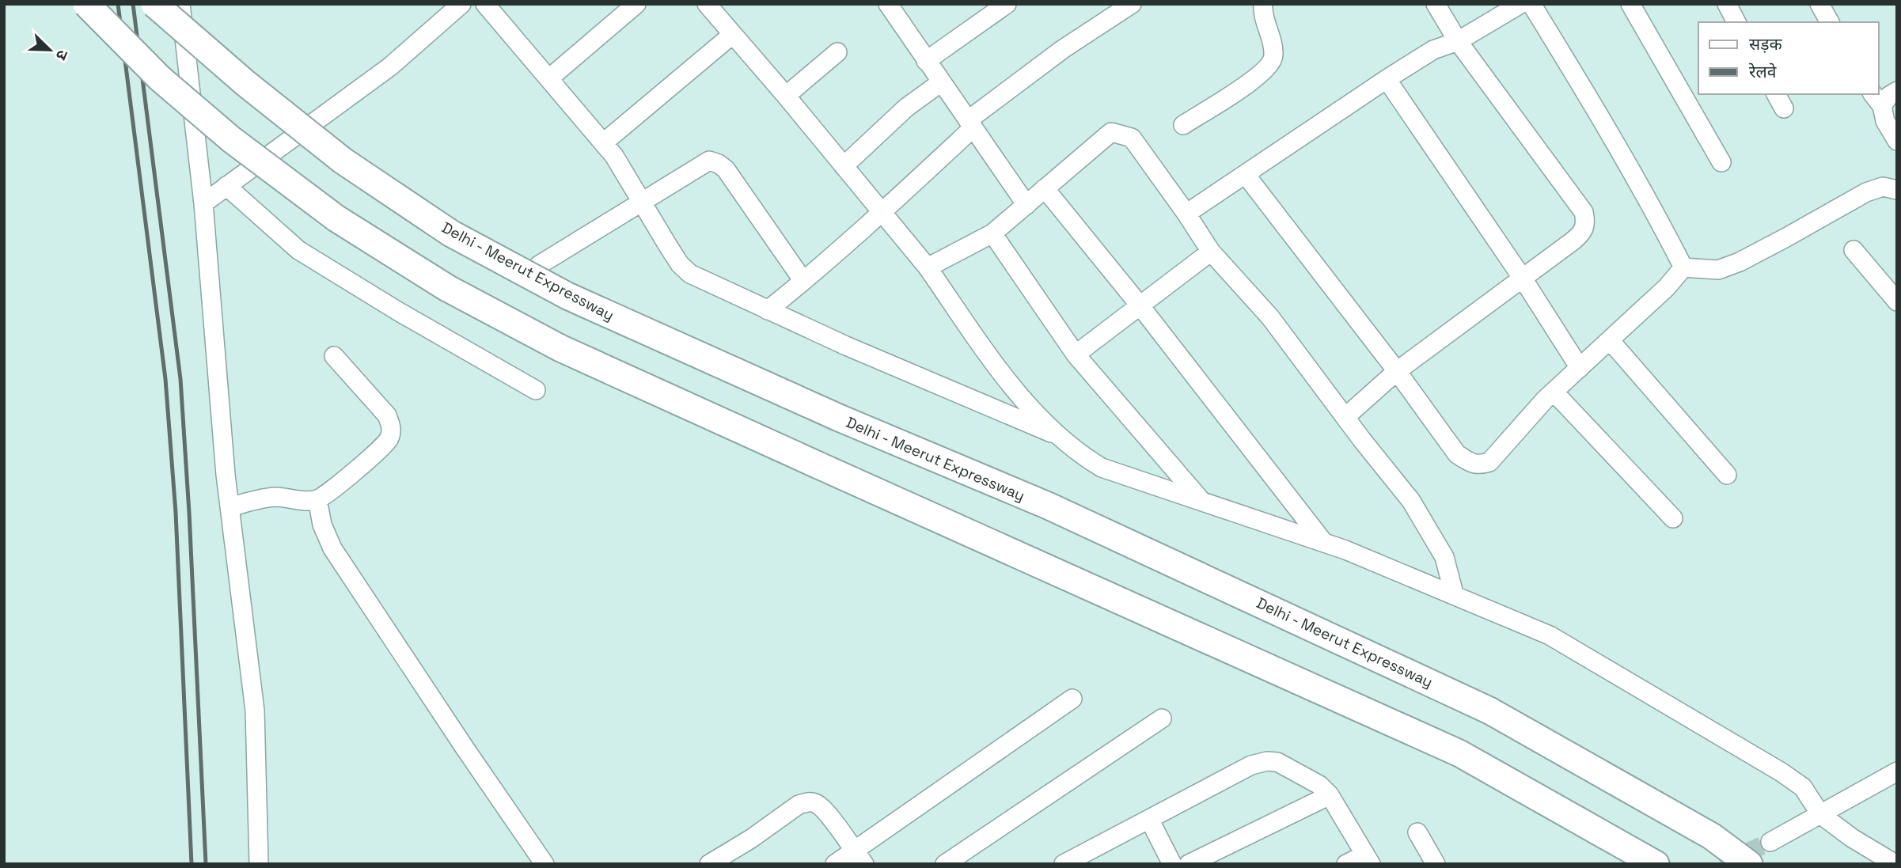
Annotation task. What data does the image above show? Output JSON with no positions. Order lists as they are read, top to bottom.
{
  "streets": {
    "highway": ["Delhi - Meerut Expressway"]
  },
  "legend": ["सड़क", "रेलवे"],
  "north": "bottom right"
}
